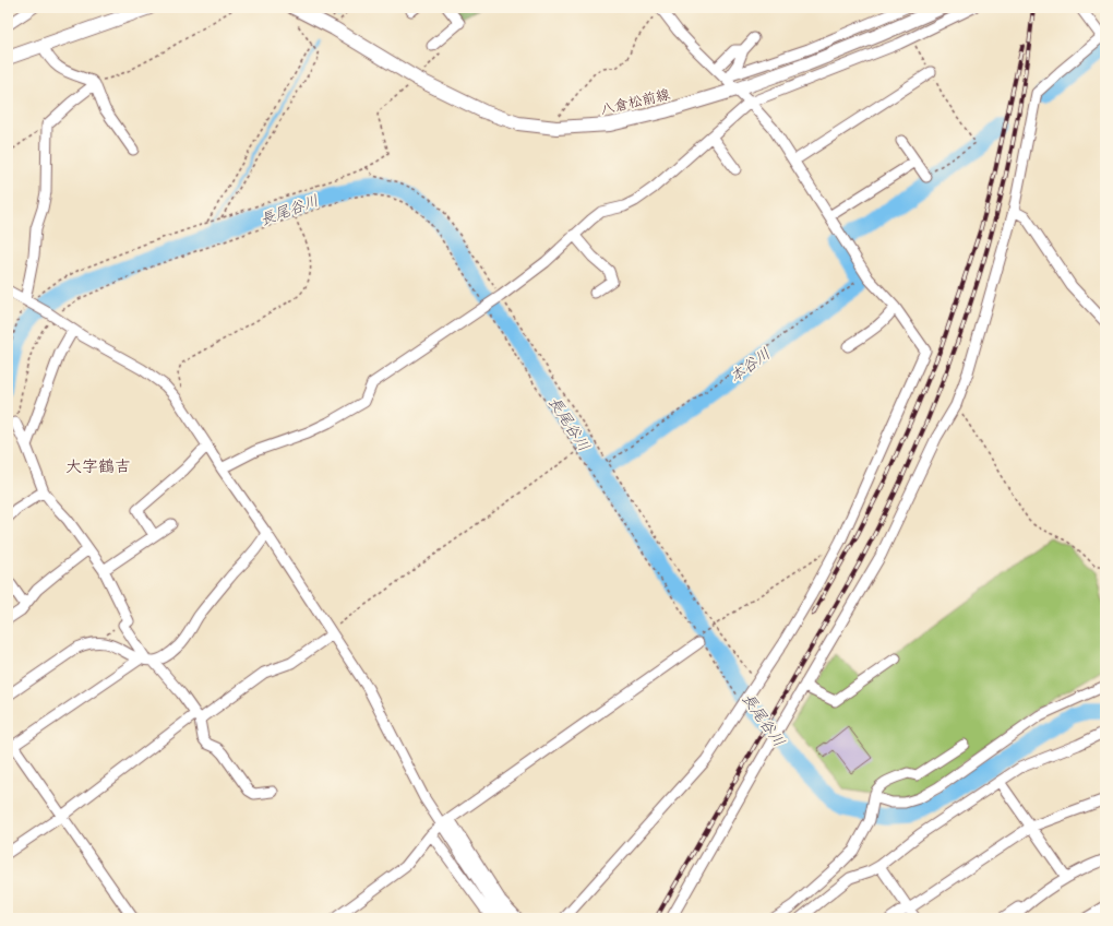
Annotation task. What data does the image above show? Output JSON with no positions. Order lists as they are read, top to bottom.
{
  "streets": {
    "main road": ["八倉松前線"]
  },
  "districts": ["大字鶴吉"],
  "water": ["長尾谷川", "本谷川"]
}
